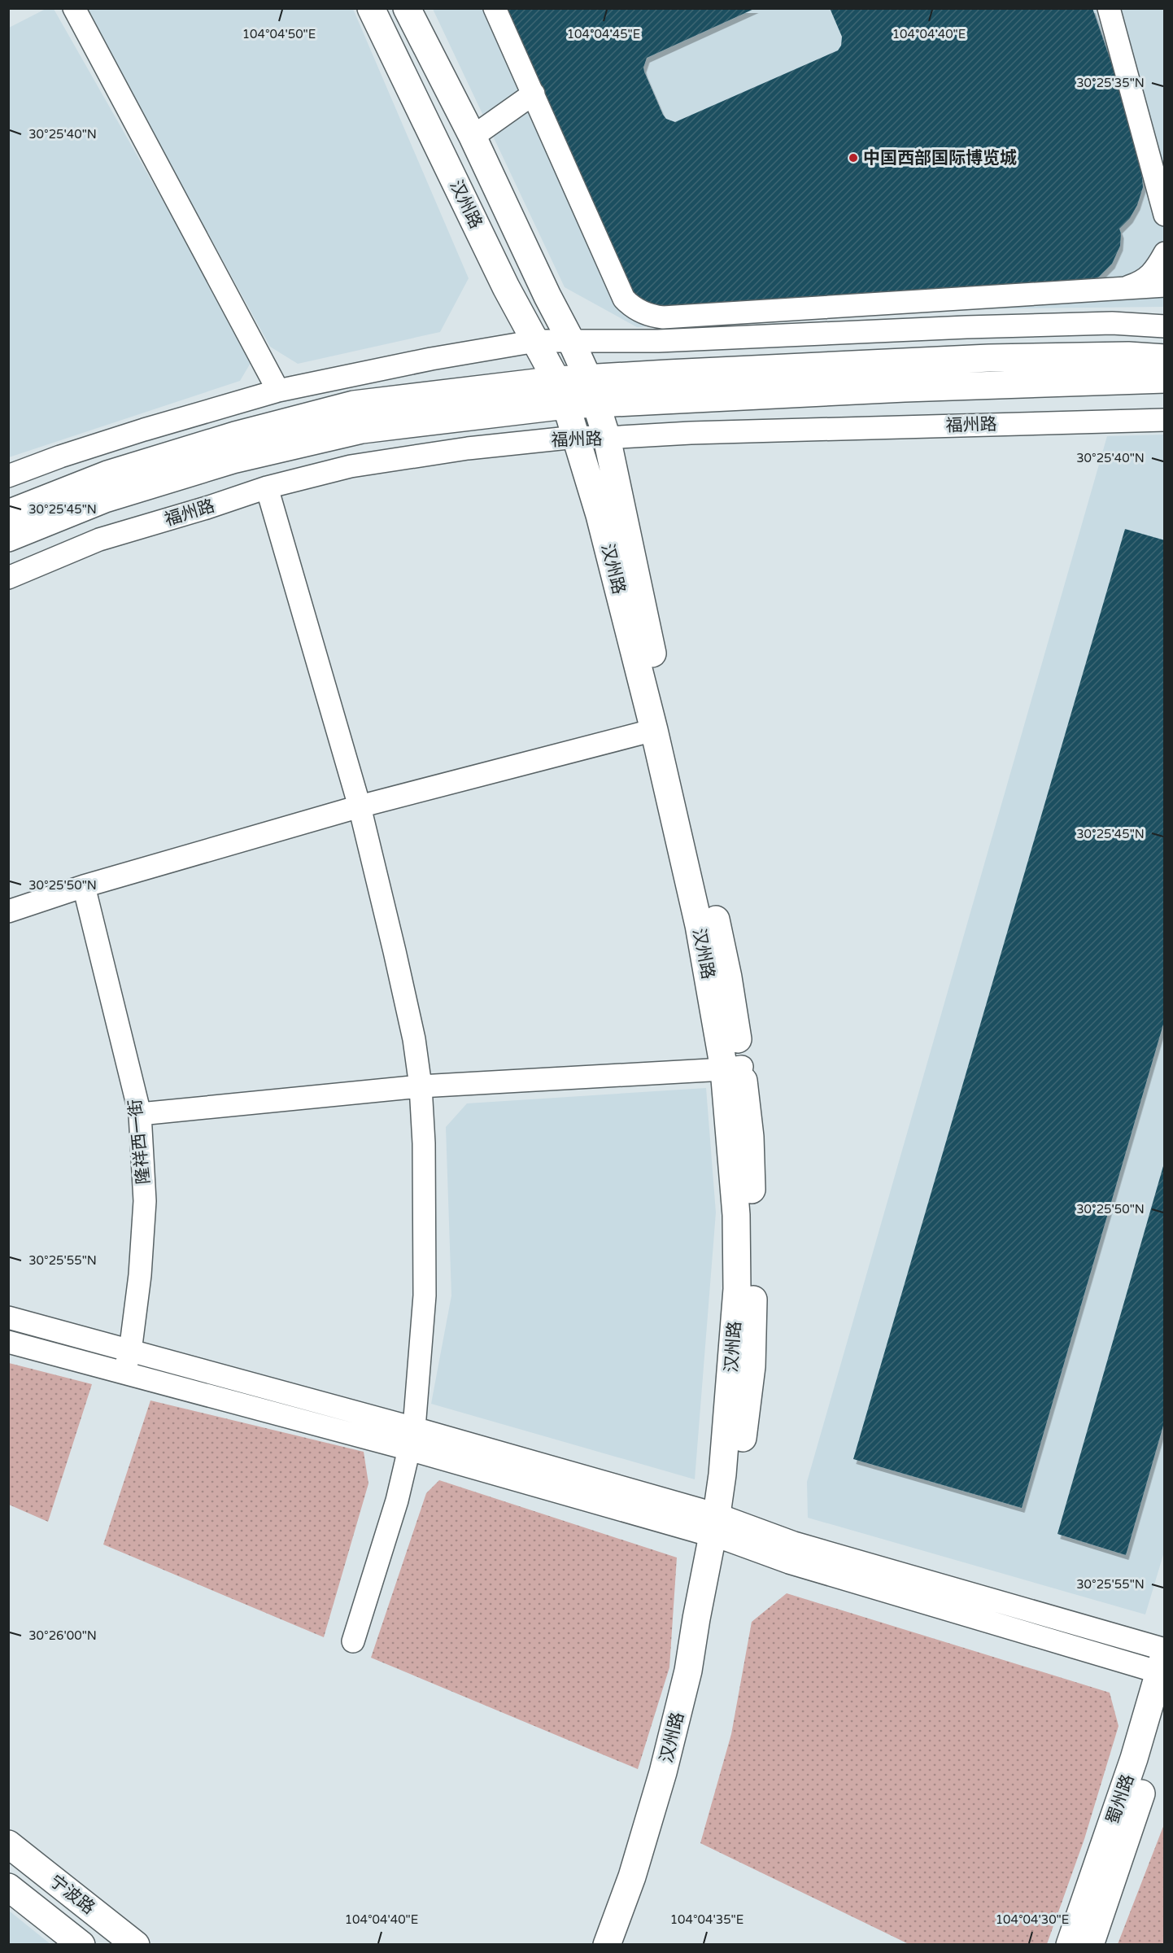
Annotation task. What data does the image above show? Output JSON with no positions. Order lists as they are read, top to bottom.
{
  "streets": {
    "main road": [
      "汉州路",
      "福州路",
      "蜀州路",
      "宁波路"
    ],
    "street": ["隆祥西一街"]
  },
  "crossings": [
    ["汉州路", "福州路"]
  ],
  "places": ["中国西部国际博览城"],
  "coordinates": [
    "104°04'50\"E",
    "104°04'45\"E",
    "104°04'40\"E",
    "30°25'35\"N",
    "30°25'40\"N",
    "30°25'45\"N",
    "30°25'50\"N",
    "30°25'55\"N",
    "30°26'00\"N",
    "104°04'35\"E",
    "104°04'30\"E"
  ]
}
